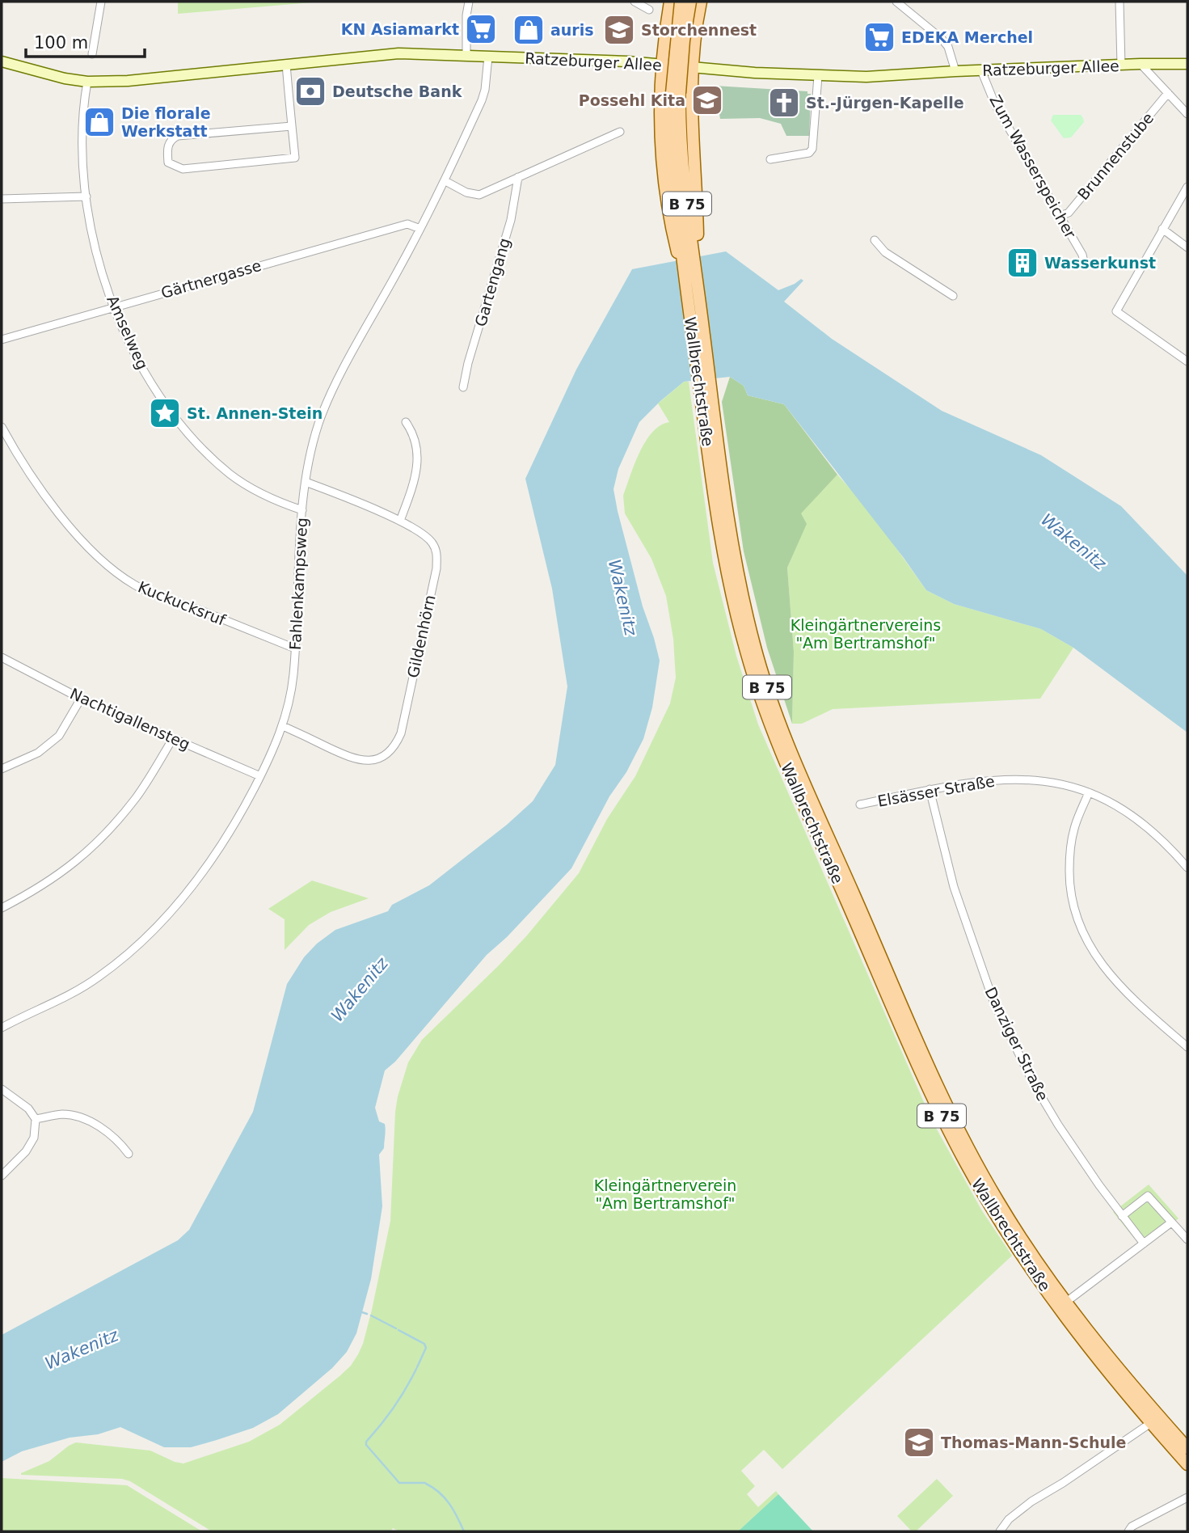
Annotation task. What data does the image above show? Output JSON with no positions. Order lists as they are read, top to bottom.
{
  "streets": {
    "main road": ["Ratzeburger Allee", "B 75", "Wallbrechtstraße"],
    "street": [
      "Brunnenstube",
      "Zum Wasserspeicher",
      "Gärtnergasse",
      "Gartengang",
      "Amselweg",
      "Fahlenkampsweg",
      "Kuckucksruf",
      "Gildenhörn",
      "Nachtigallensteg",
      "Elsässer Straße",
      "Danziger Straße"
    ]
  },
  "crossings": [
    ["Ratzeburger Allee", "Zum Wasserspeicher"],
    ["Ratzeburger Allee", "Amselweg"],
    ["Ratzeburger Allee", "Fahlenkampsweg"],
    ["Brunnenstube", "Zum Wasserspeicher"],
    ["B 75", "Wallbrechtstraße"],
    ["Gärtnergasse", "Amselweg"],
    ["Gärtnergasse", "Fahlenkampsweg"],
    ["Amselweg", "Fahlenkampsweg"],
    ["Fahlenkampsweg", "Kuckucksruf"],
    ["Fahlenkampsweg", "Gildenhörn"],
    ["Fahlenkampsweg", "Nachtigallensteg"],
    ["Elsässer Straße", "Danziger Straße"]
  ],
  "water": ["Wakenitz"],
  "parks": ["Kleingärtnervereins \"Am Bertramshof\"", "Kleingärtnerverein \"Am Bertramshof\""],
  "places": {
    "supermarket": ["KN Asiamarkt", "EDEKA Merchel"],
    "shop": ["auris", "Die florale Werkstatt"],
    "school or university": ["Storchennest", "Possehl Kita", "Thomas-Mann-Schule"],
    "bank": ["Deutsche Bank"],
    "church": ["St.-Jürgen-Kapelle"],
    "building": ["Wasserkunst"],
    "place": ["St. Annen-Stein"]
  },
  "scale_bar": "100 m"
}
